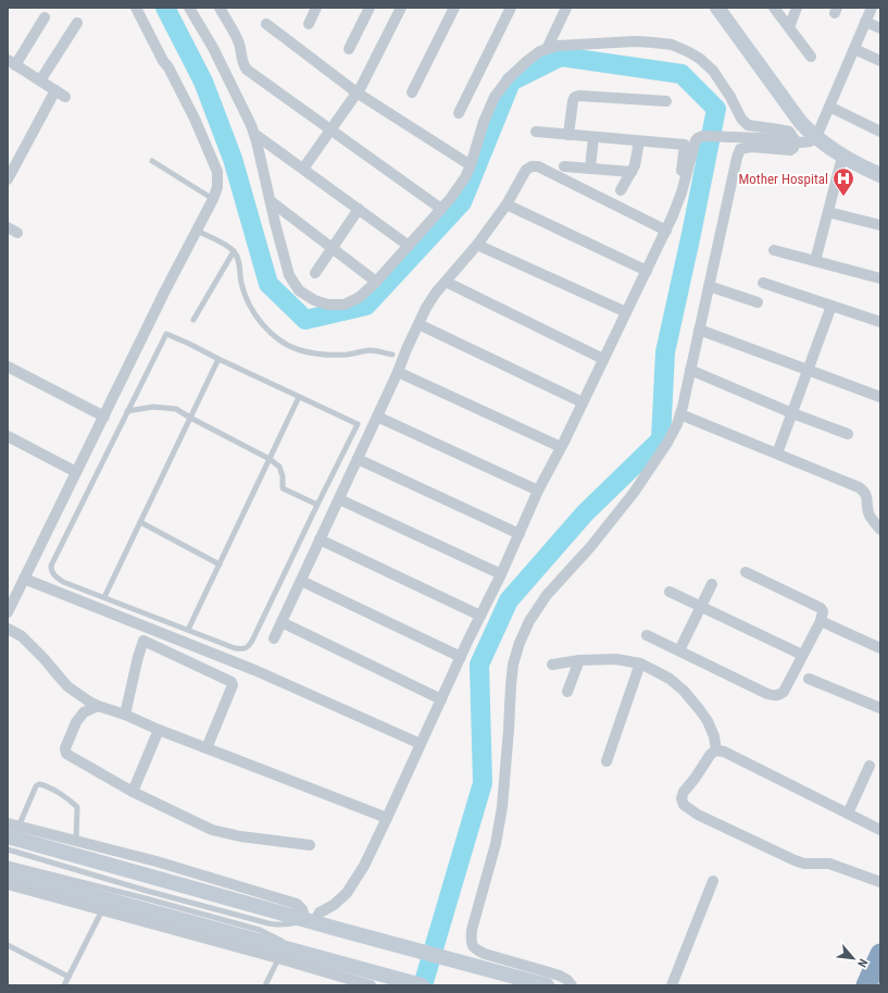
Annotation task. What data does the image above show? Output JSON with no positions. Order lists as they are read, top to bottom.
{
  "places": {
    "hospital": ["Mother Hospital"]
  },
  "north": "bottom right"
}
